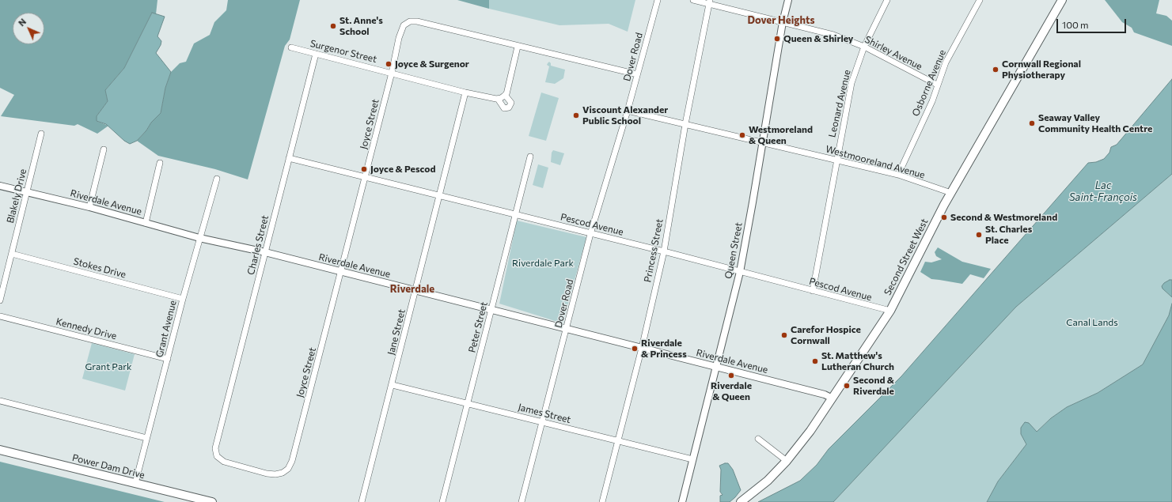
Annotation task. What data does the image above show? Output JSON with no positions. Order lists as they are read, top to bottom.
{
  "streets": {
    "main road": ["Second Street West", "Power Dam Drive"],
    "street": [
      "Surgenor Street",
      "Shirley Avenue",
      "Dover Road",
      "Osborne Avenue",
      "Leonard Avenue",
      "Joyce Street",
      "Westmooreland Avenue",
      "Blakely Drive",
      "Riverdale Avenue",
      "Pescod Avenue",
      "Charles Street",
      "Princess Street",
      "Queen Street",
      "Stokes Drive",
      "Peter Street",
      "Kennedy Drive",
      "Grant Avenue",
      "Jane Street",
      "James Street"
    ]
  },
  "crossings": [
    ["Surgenor Street", "Joyce Street"],
    ["Surgenor Street", "Charles Street"],
    ["Surgenor Street", "Jane Street"],
    ["Shirley Avenue", "Osborne Avenue"],
    ["Shirley Avenue", "Leonard Avenue"],
    ["Shirley Avenue", "Princess Street"],
    ["Shirley Avenue", "Queen Street"],
    ["Dover Road", "Joyce Street"],
    ["Dover Road", "Westmooreland Avenue"],
    ["Dover Road", "Riverdale Avenue"],
    ["Dover Road", "Pescod Avenue"],
    ["Dover Road", "James Street"],
    ["Osborne Avenue", "Westmooreland Avenue"],
    ["Leonard Avenue", "Westmooreland Avenue"],
    ["Leonard Avenue", "Pescod Avenue"],
    ["Joyce Street", "Riverdale Avenue"],
    ["Joyce Street", "Pescod Avenue"],
    ["Joyce Street", "Charles Street"],
    ["Westmooreland Avenue", "Princess Street"],
    ["Westmooreland Avenue", "Queen Street"],
    ["Westmooreland Avenue", "Second Street West"],
    ["Blakely Drive", "Riverdale Avenue"],
    ["Blakely Drive", "Stokes Drive"],
    ["Riverdale Avenue", "Charles Street"],
    ["Riverdale Avenue", "Princess Street"],
    ["Riverdale Avenue", "Queen Street"],
    ["Riverdale Avenue", "Second Street West"],
    ["Riverdale Avenue", "Peter Street"],
    ["Riverdale Avenue", "Grant Avenue"],
    ["Riverdale Avenue", "Jane Street"],
    ["Pescod Avenue", "Charles Street"],
    ["Pescod Avenue", "Princess Street"],
    ["Pescod Avenue", "Queen Street"],
    ["Pescod Avenue", "Second Street West"],
    ["Pescod Avenue", "Peter Street"],
    ["Pescod Avenue", "Jane Street"],
    ["Princess Street", "James Street"],
    ["Queen Street", "James Street"],
    ["Stokes Drive", "Grant Avenue"],
    ["Peter Street", "James Street"],
    ["Kennedy Drive", "Grant Avenue"],
    ["Grant Avenue", "Power Dam Drive"],
    ["Jane Street", "James Street"]
  ],
  "districts": ["Dover Heights", "Riverdale"],
  "water": ["Lac Saint-François"],
  "parks": ["Riverdale Park", "Canal Lands", "Grant Park"],
  "places": [
    "St. Anne's School",
    "Queen & Shirley",
    "Joyce & Surgenor",
    "Cornwall Regional Physiotherapy",
    "Viscount Alexander Public School",
    "Seaway Valley Community Health Centre",
    "Westmoreland & Queen",
    "Joyce & Pescod",
    "Second & Westmoreland",
    "St. Charles Place",
    "Carefor Hospice Cornwall",
    "Riverdale & Princess",
    "St. Matthew's Lutheran Church",
    "Riverdale & Queen",
    "Second & Riverdale"
  ],
  "scale_bar": "100 m",
  "north": "top left"
}
